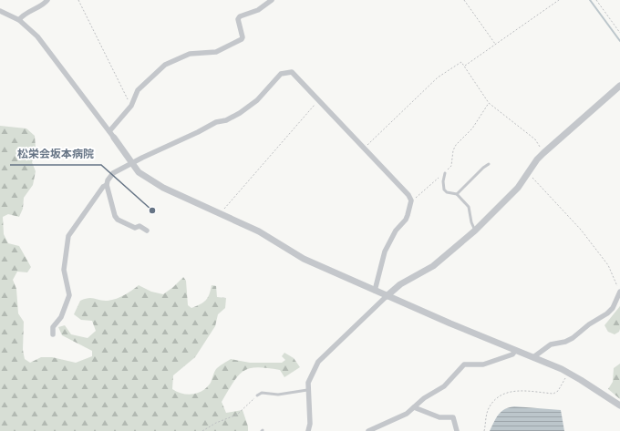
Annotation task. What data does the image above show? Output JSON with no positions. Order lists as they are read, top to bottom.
{
  "places": ["松栄会坂本病院"]
}
